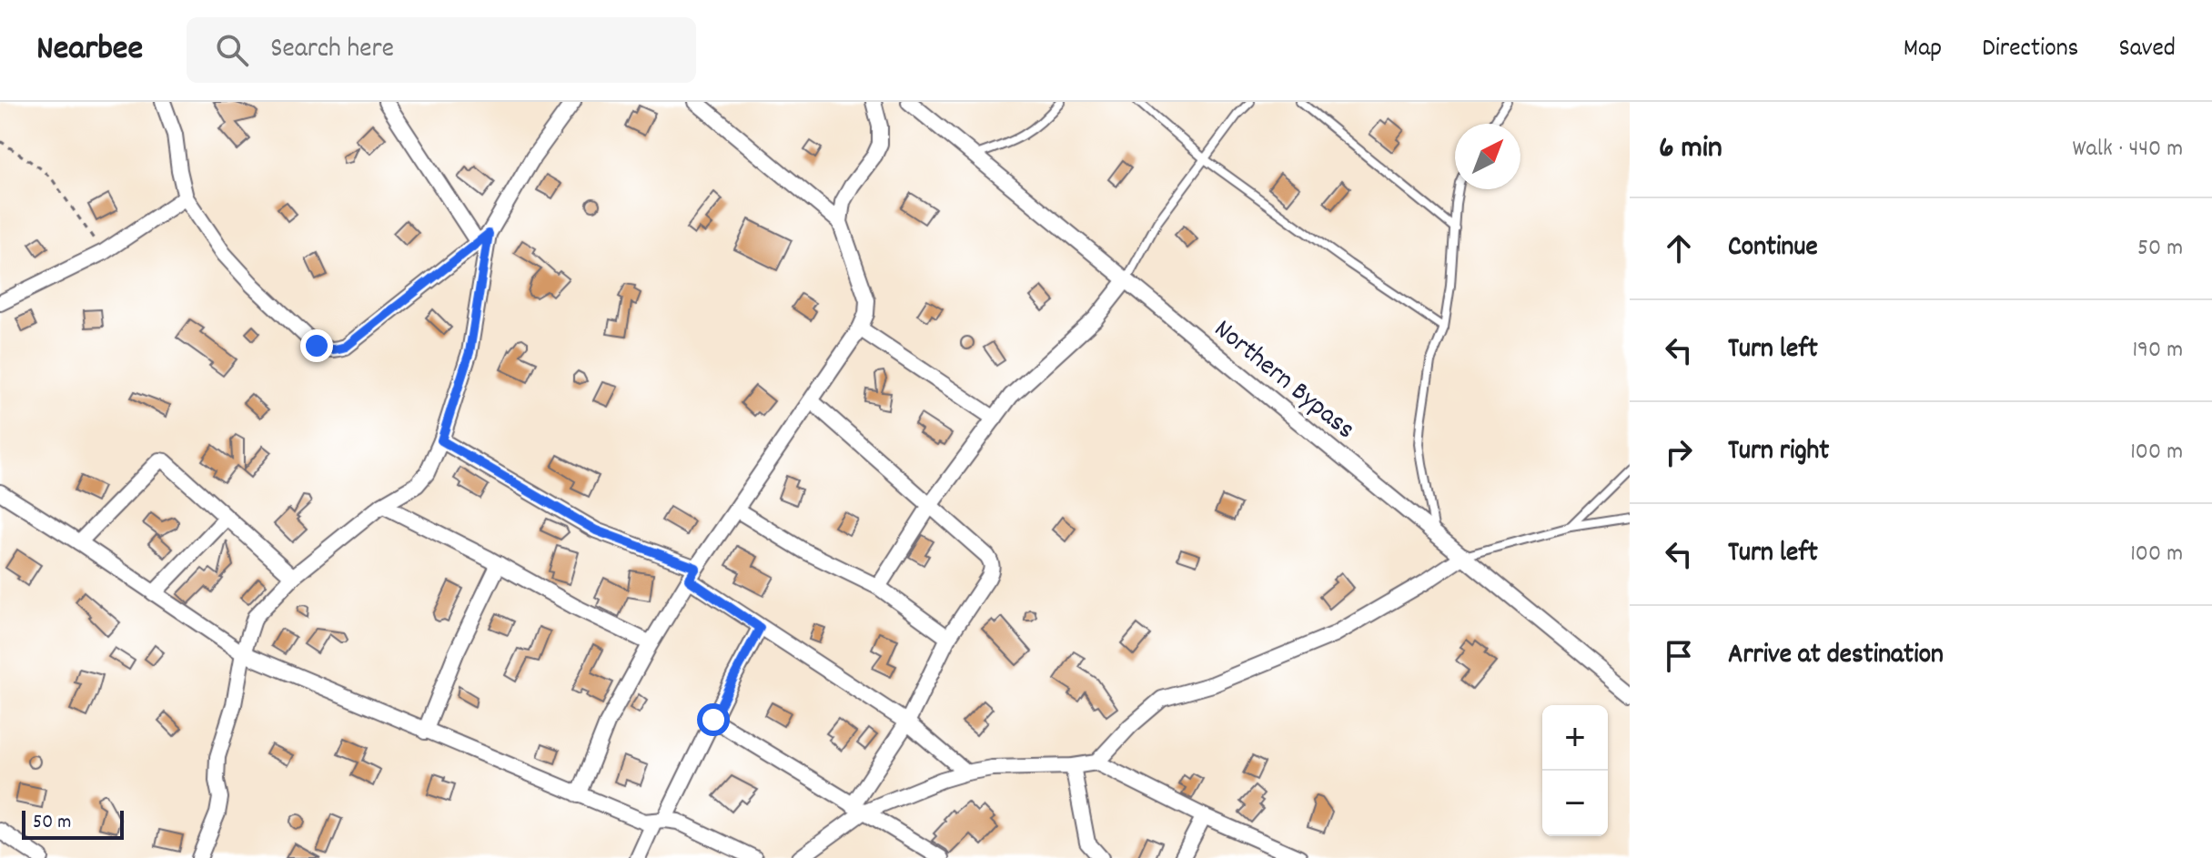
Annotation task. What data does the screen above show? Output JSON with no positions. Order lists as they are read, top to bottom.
{
  "streets": {
    "street": ["Northern Bypass"]
  },
  "scale_bar": "50 m",
  "north": "top right",
  "page": {
    "header": "Nearbee",
    "search": "Search here",
    "nav": ["Map", "Directions", "Saved"],
    "heading": ["6 min", "Walk · 440 m"],
    "list": [
      ["Continue", "50 m"],
      ["Turn left", "190 m"],
      ["Turn right", "100 m"],
      ["Turn left", "100 m"],
      "Arrive at destination"
    ],
    "map_buttons": ["+", "−"],
    "scale": "50 m"
  }
}
